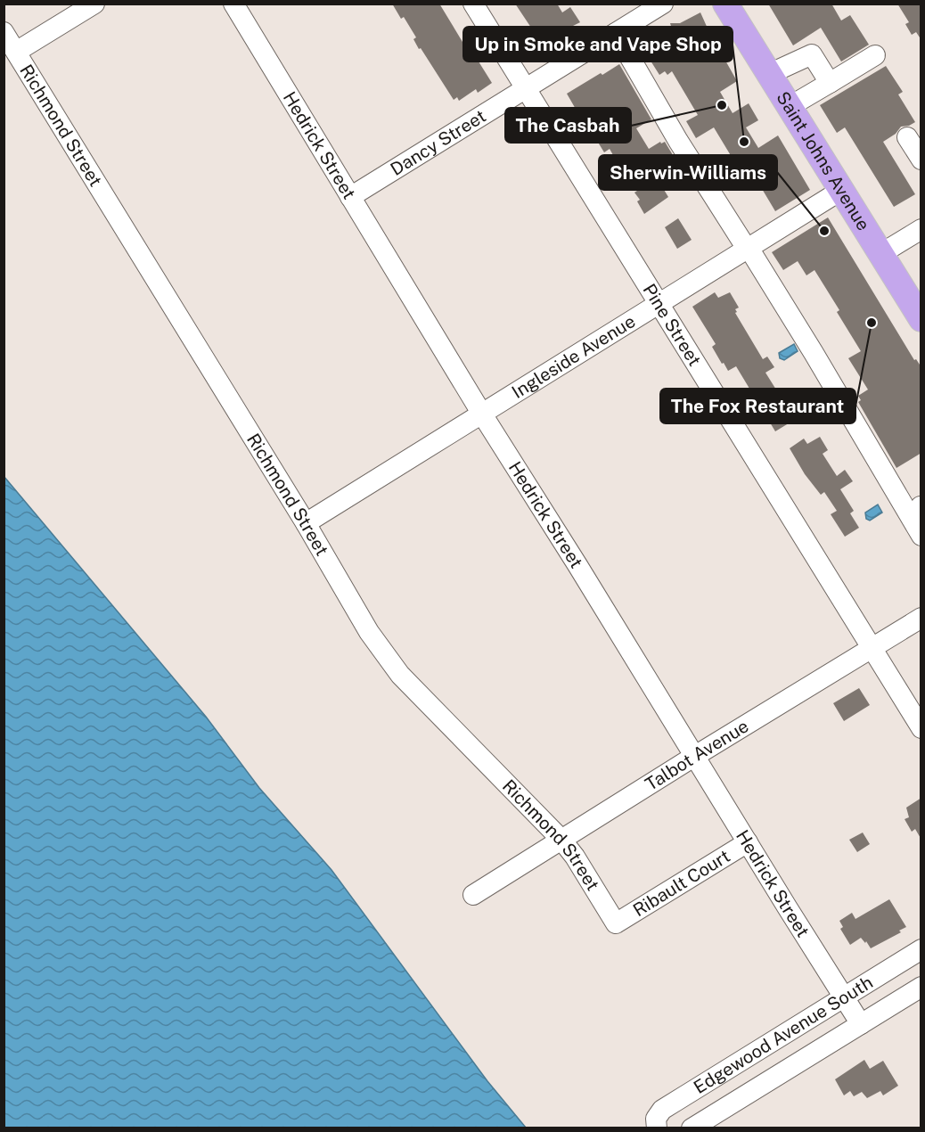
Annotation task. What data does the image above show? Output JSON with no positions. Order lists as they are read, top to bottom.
{
  "streets": {
    "main road": ["Saint Johns Avenue"],
    "street": [
      "Richmond Street",
      "Dancy Street",
      "Hedrick Street",
      "Pine Street",
      "Ingleside Avenue",
      "Talbot Avenue",
      "Ribault Court",
      "Edgewood Avenue South"
    ]
  },
  "crossings": [
    ["Richmond Street", "Ingleside Avenue"],
    ["Richmond Street", "Talbot Avenue"],
    ["Richmond Street", "Ribault Court"],
    ["Dancy Street", "Hedrick Street"],
    ["Dancy Street", "Pine Street"],
    ["Hedrick Street", "Ingleside Avenue"],
    ["Hedrick Street", "Talbot Avenue"],
    ["Hedrick Street", "Ribault Court"],
    ["Hedrick Street", "Edgewood Avenue South"],
    ["Saint Johns Avenue", "Ingleside Avenue"],
    ["Pine Street", "Ingleside Avenue"],
    ["Pine Street", "Talbot Avenue"]
  ],
  "places": [
    "The Casbah",
    "Up in Smoke and Vape Shop",
    "Sherwin-Williams",
    "The Fox Restaurant"
  ]
}
